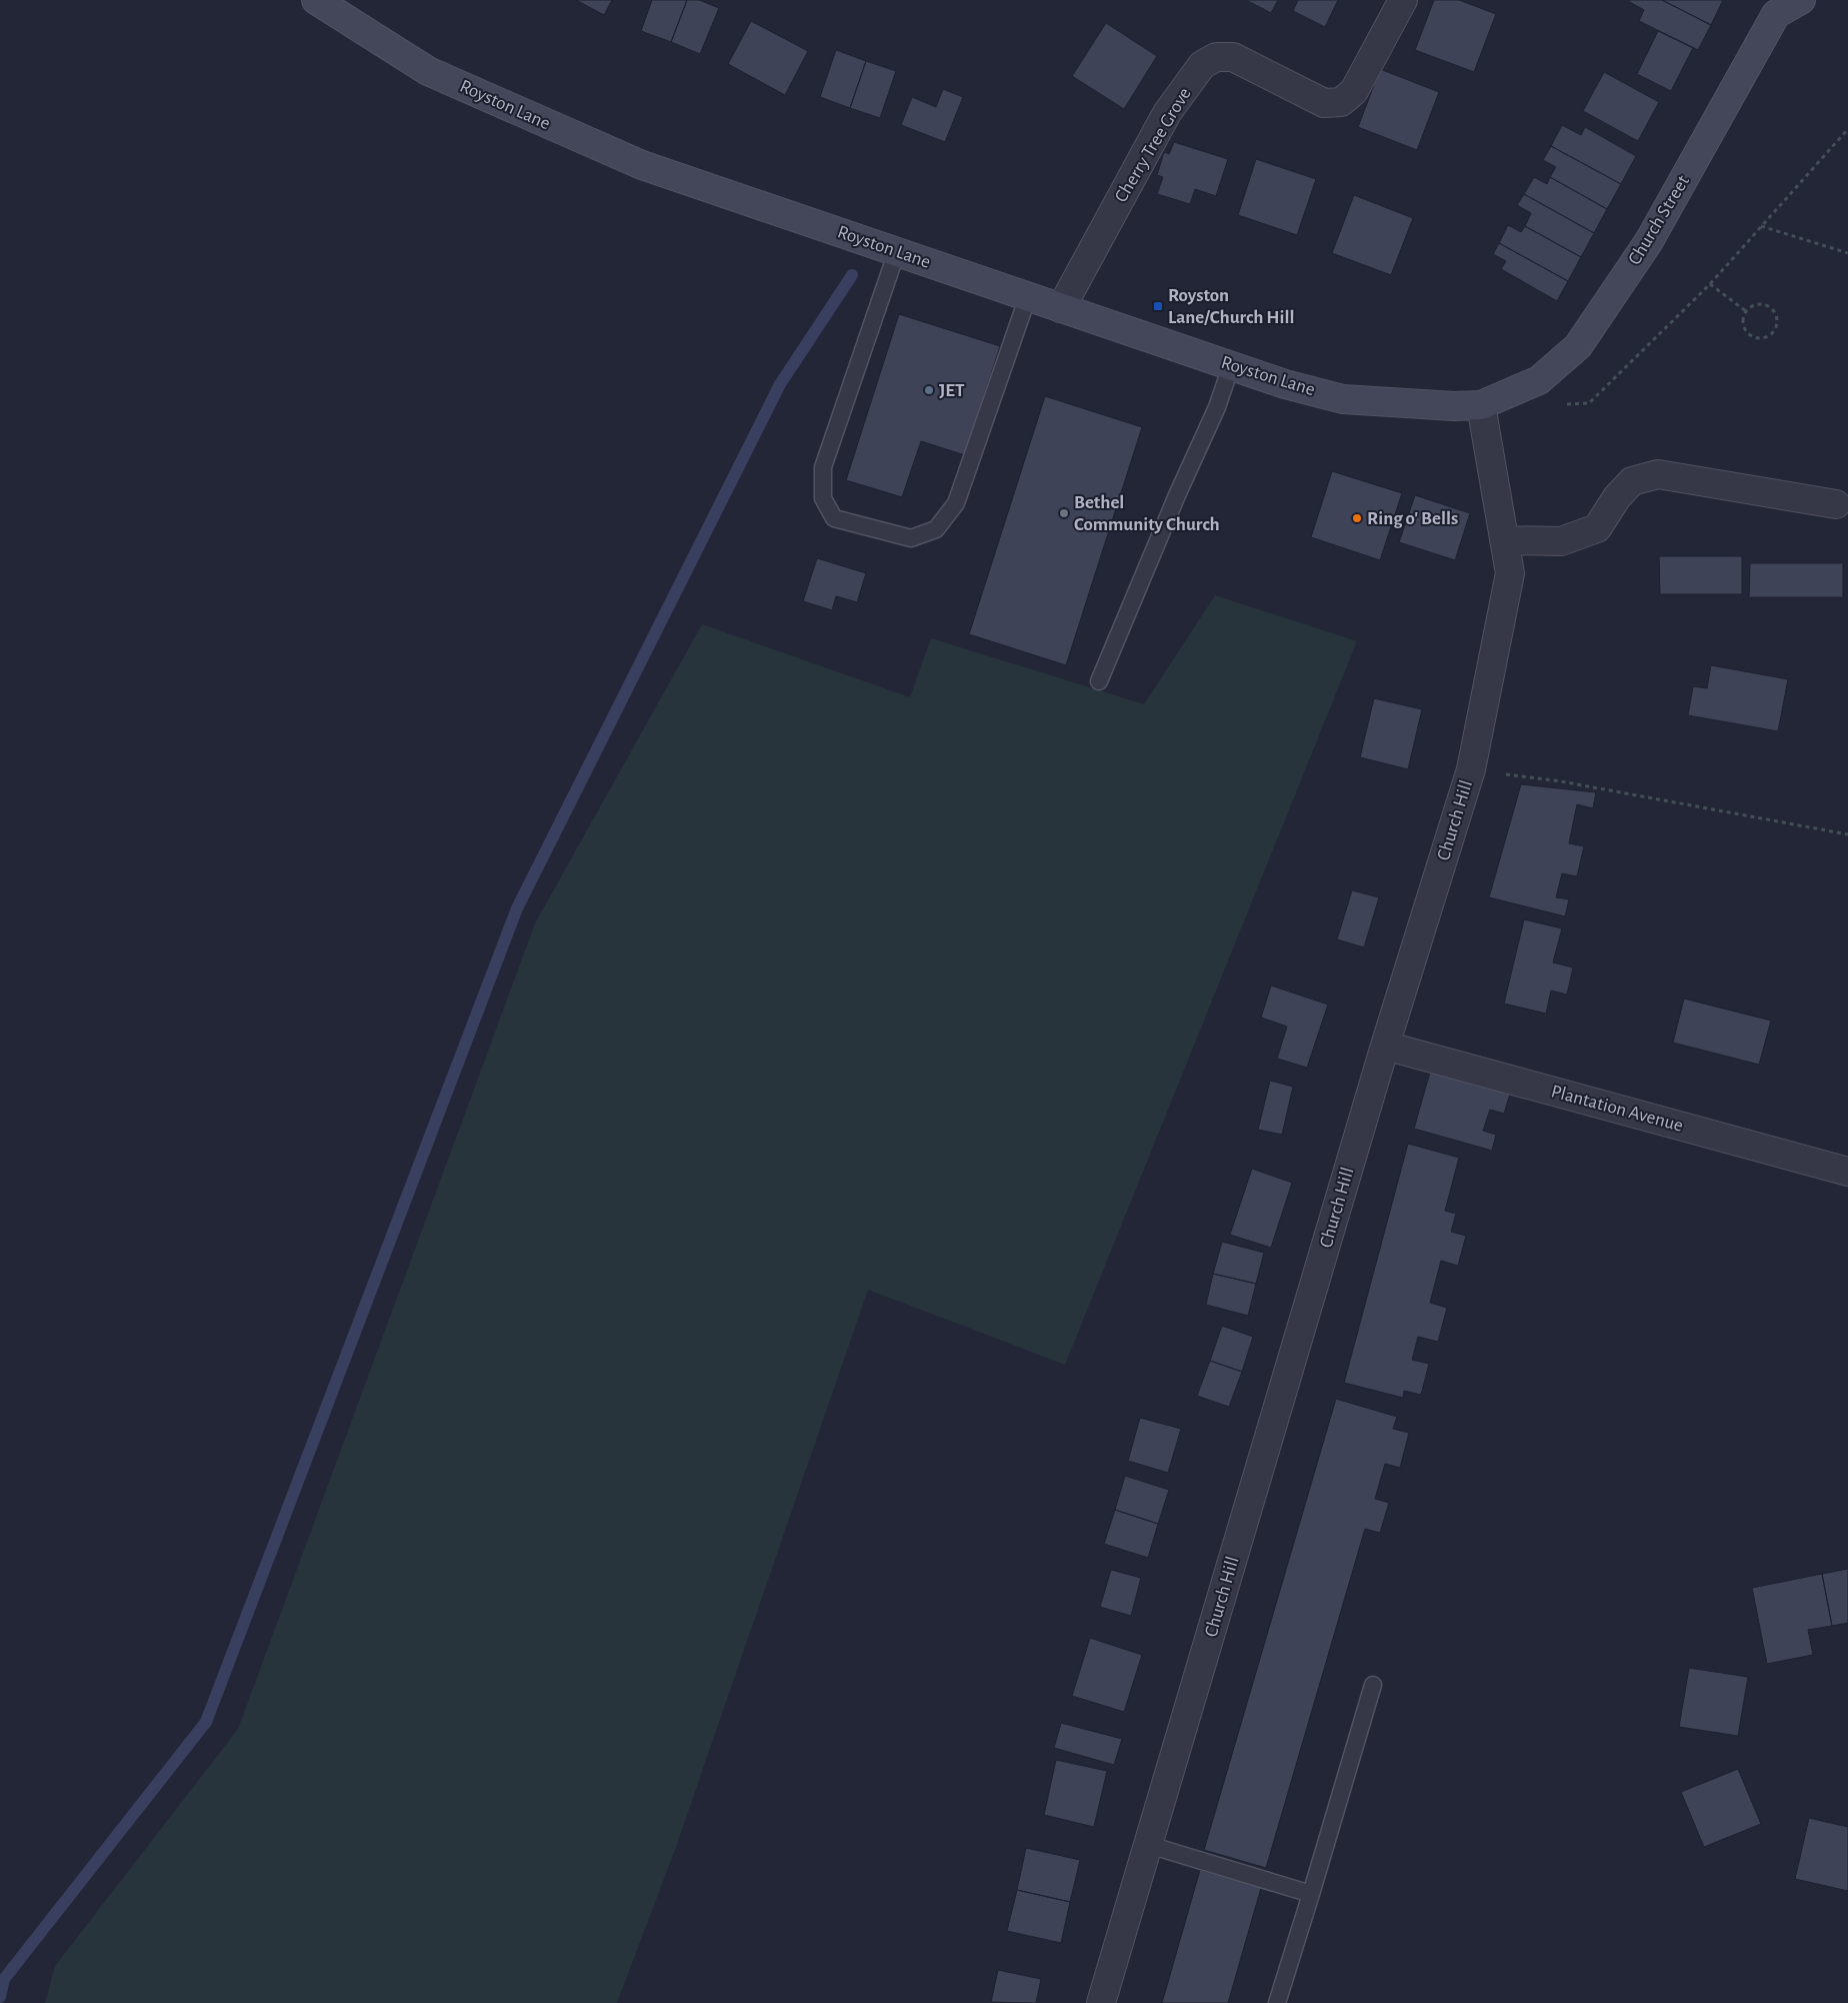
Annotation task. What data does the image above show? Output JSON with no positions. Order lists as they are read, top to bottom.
{
  "streets": {
    "main road": ["Royston Lane", "Church Street"],
    "street": ["Cherry Tree Grove", "Church Hill", "Plantation Avenue"]
  },
  "crossings": [
    ["Royston Lane", "Cherry Tree Grove"],
    ["Royston Lane", "Church Street"],
    ["Royston Lane", "Church Hill"],
    ["Church Street", "Church Hill"],
    ["Church Hill", "Plantation Avenue"]
  ],
  "places": {
    "transit": ["Royston Lane/Church Hill"],
    "other": ["JET", "Bethel Community Church", "Ring o' Bells"]
  }
}
